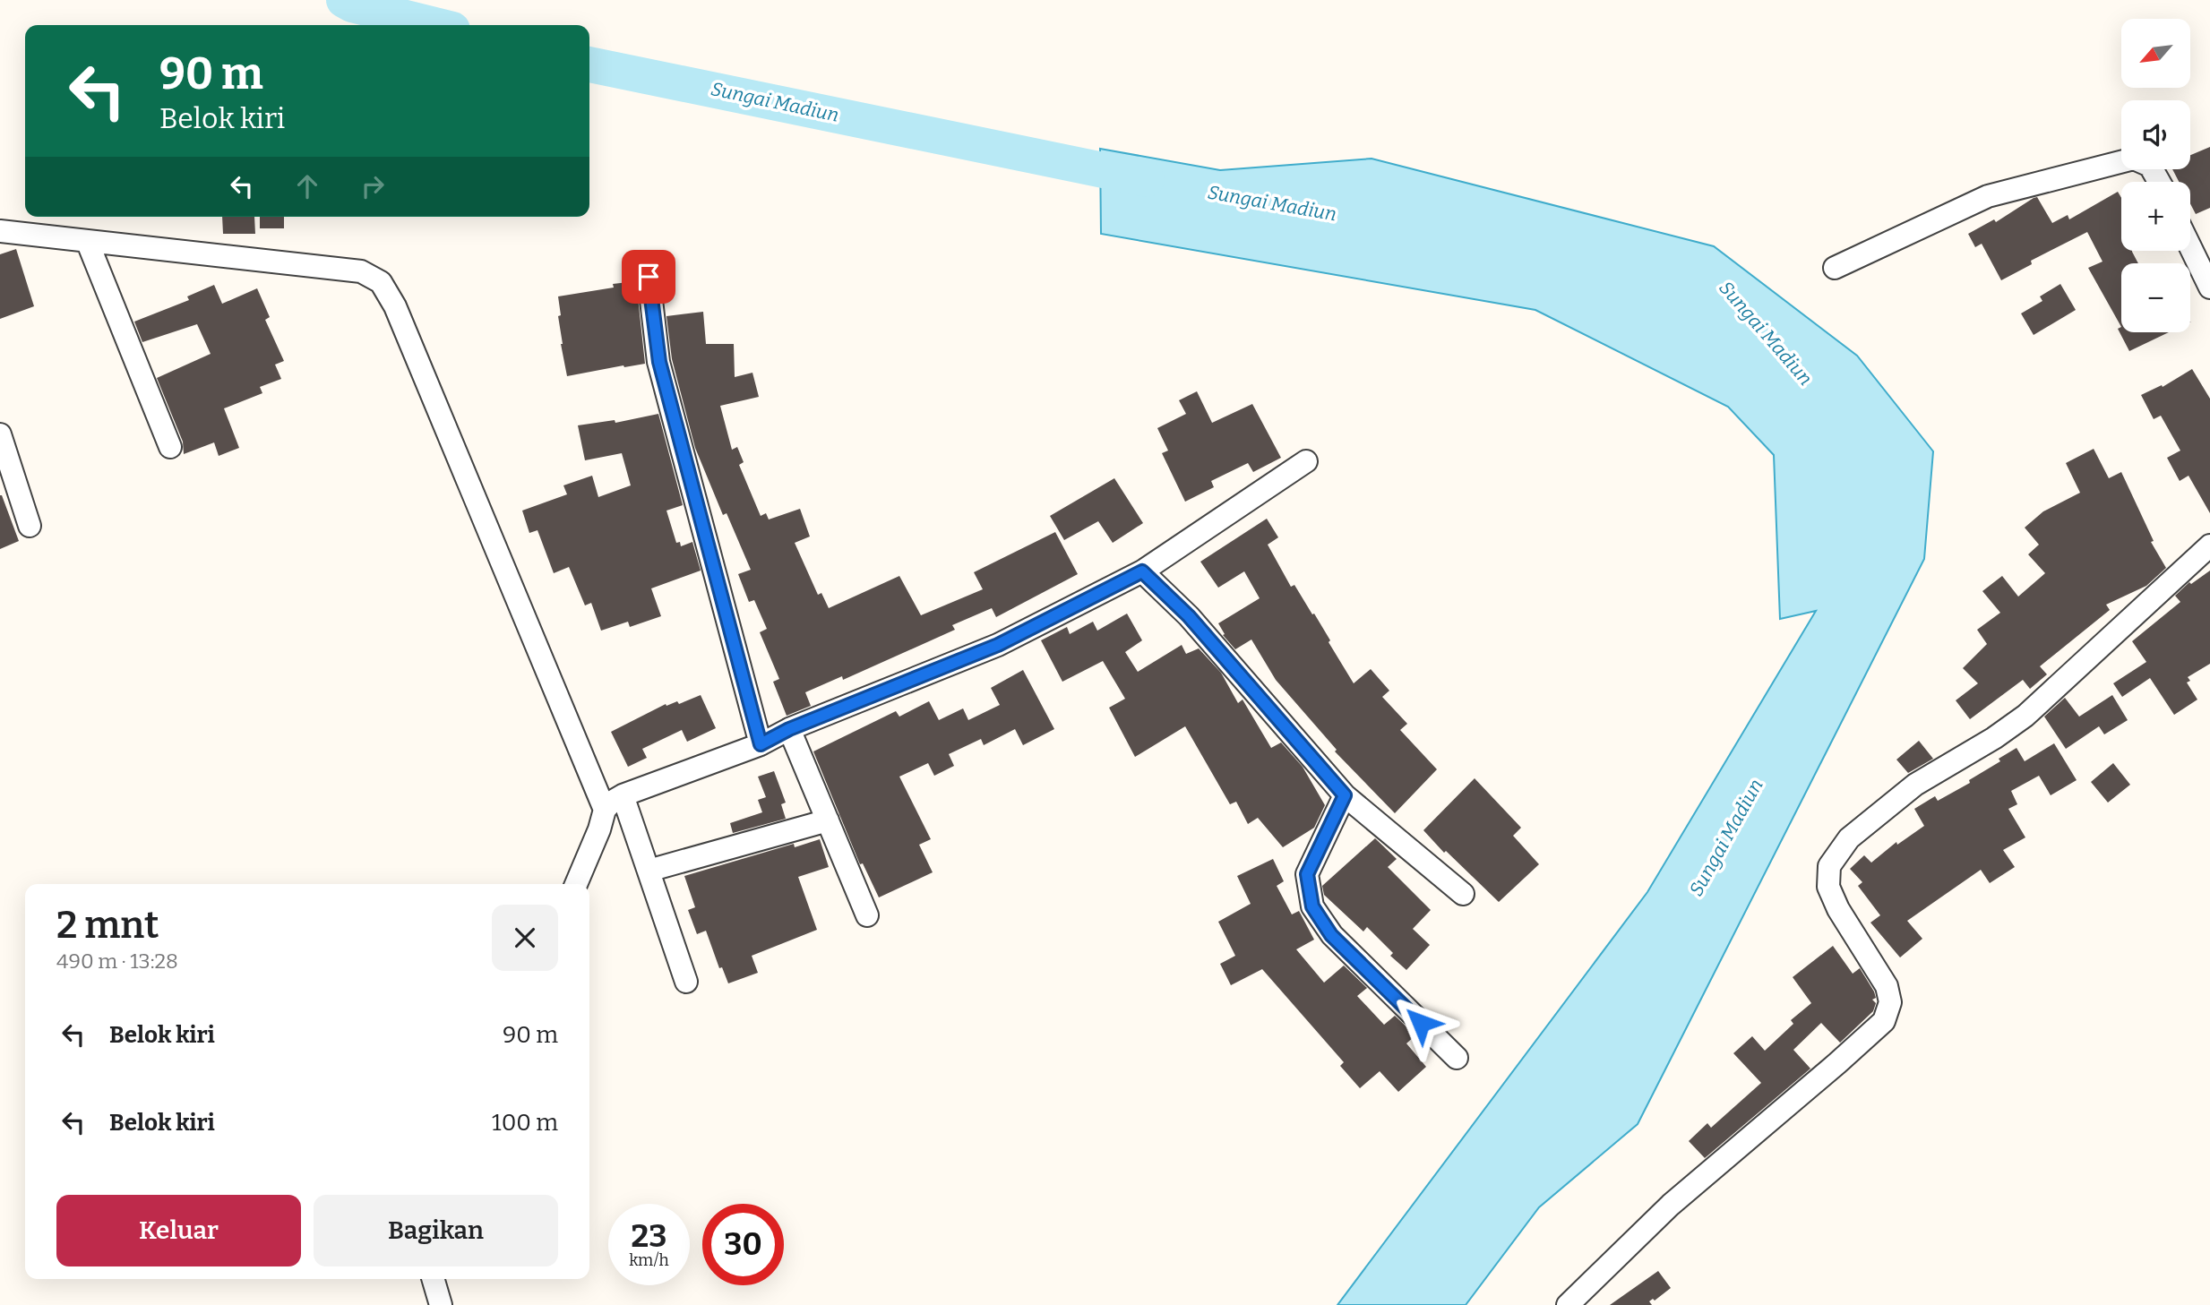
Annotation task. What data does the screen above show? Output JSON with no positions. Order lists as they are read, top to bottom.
{
  "water": ["Sungai Madiun"],
  "north": "bottom left",
  "page": {
    "map_buttons": ["+", "−"],
    "turn": ["90 m", "Belok kiri"],
    "heading": ["2 mnt", "490 m · 13:28"],
    "list": [
      {
        "name": "Belok kiri",
        "value": "90 m"
      },
      {
        "name": "Belok kiri",
        "value": "100 m"
      }
    ],
    "buttons": ["Keluar", "Bagikan"],
    "speed": "23 km/h",
    "limit": "30"
  }
}
